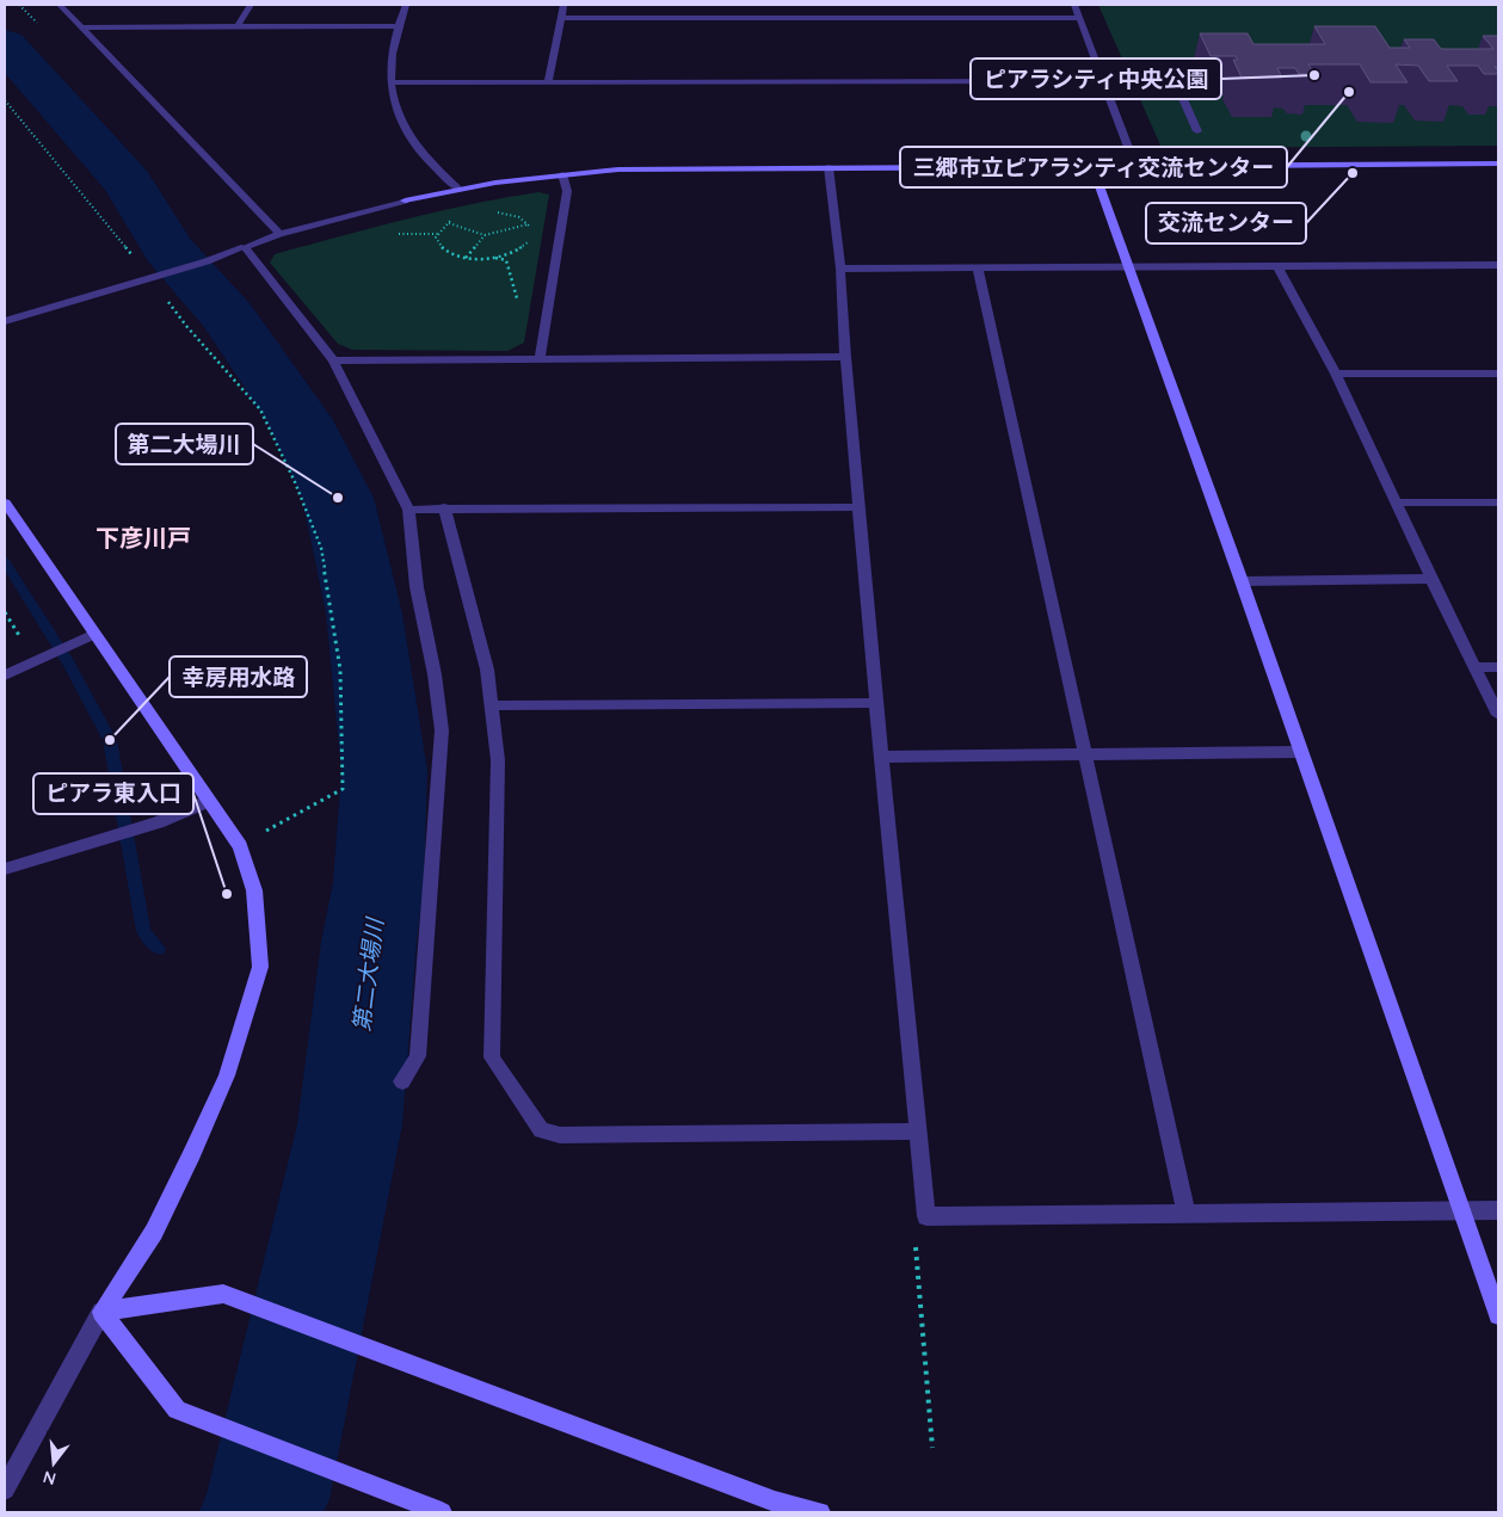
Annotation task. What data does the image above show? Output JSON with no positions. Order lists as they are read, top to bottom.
{
  "districts": ["下彦川戸"],
  "water": ["第二大場川"],
  "places": [
    "ピアラシティ中央公園",
    "三郷市立ピアラシティ交流センター",
    "交流センター",
    "第二大場川",
    "幸房用水路",
    "ピアラ東入口"
  ],
  "north": "bottom"
}
